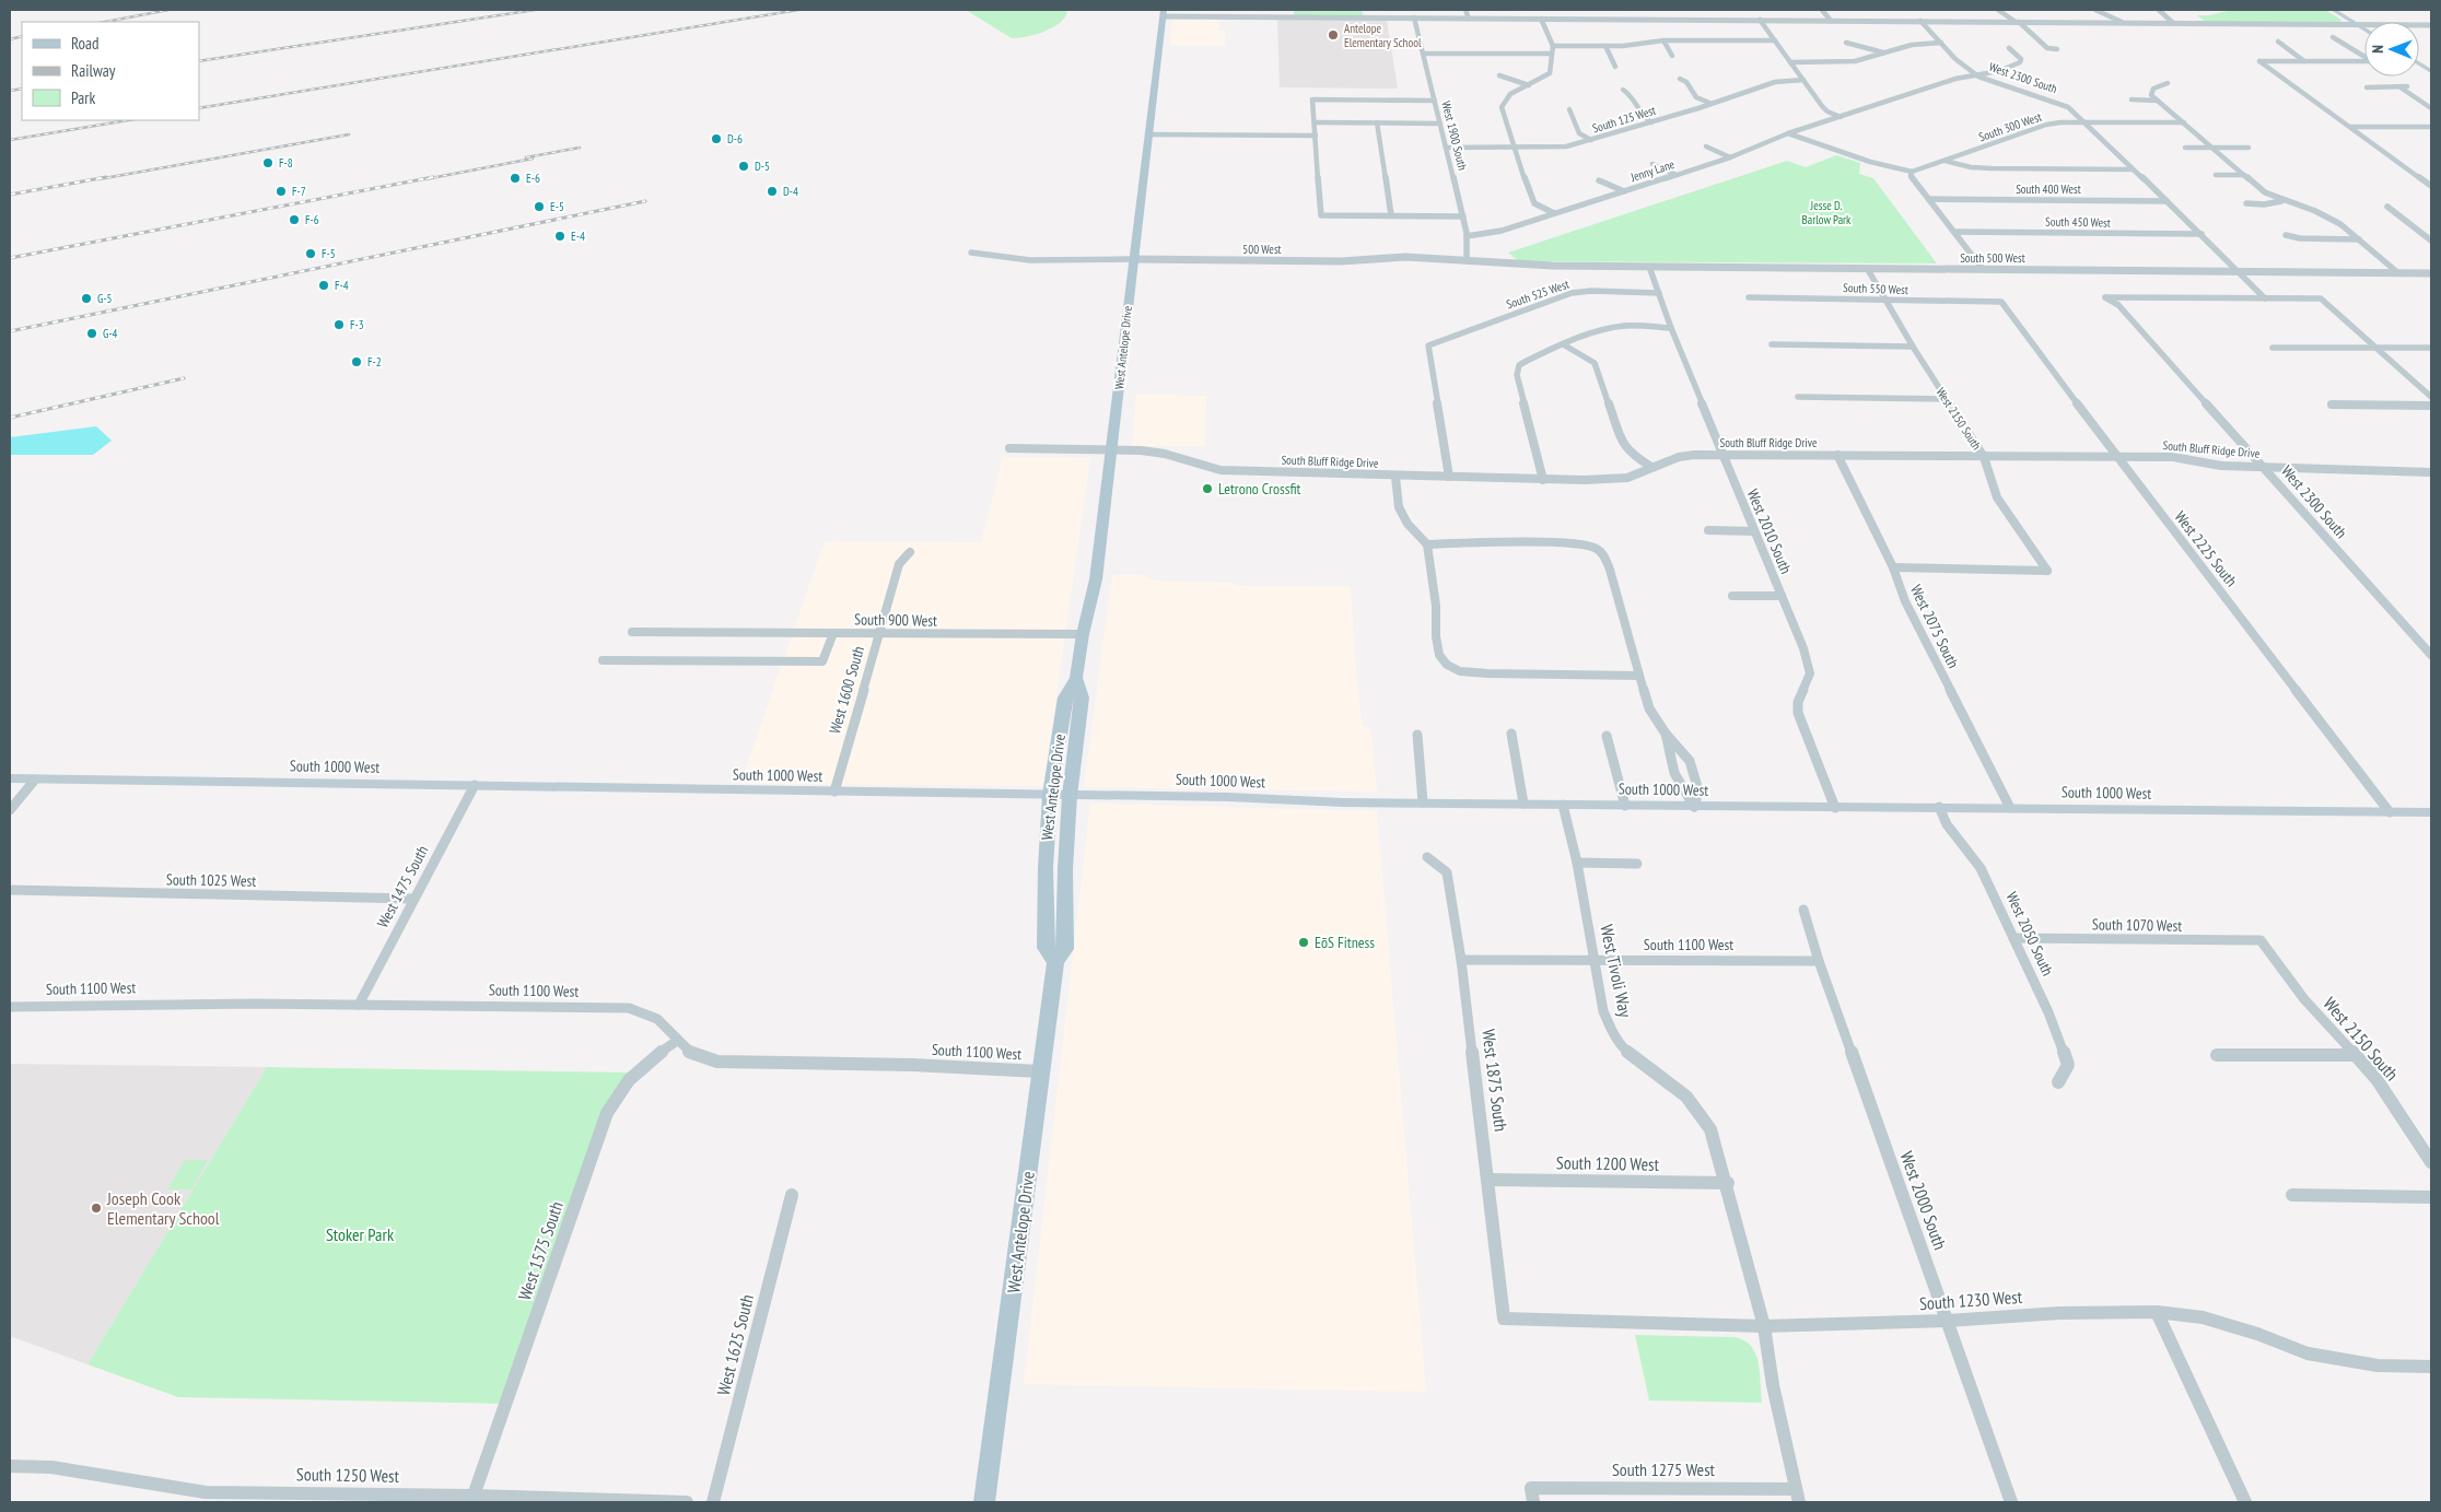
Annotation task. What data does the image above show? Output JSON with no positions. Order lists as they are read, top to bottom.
{
  "streets": {
    "main road": ["West Antelope Drive", "South 1000 West"],
    "street": [
      "West 2300 South",
      "South 125 West",
      "South 300 West",
      "West 1900 South",
      "Jenny Lane",
      "South 400 West",
      "South 450 West",
      "500 West",
      "South 500 West",
      "South 550 West",
      "South 525 West",
      "West 2150 South",
      "South Bluff Ridge Drive",
      "West 2010 South",
      "West 2225 South",
      "South 900 West",
      "West 2075 South",
      "West 1600 South",
      "South 1025 West",
      "West 1475 South",
      "South 1070 West",
      "West 2050 South",
      "South 1100 West",
      "West Tivoli Way",
      "West 1875 South",
      "South 1200 West",
      "West 2000 South",
      "West 1575 South",
      "South 1230 West",
      "West 1625 South",
      "South 1275 West",
      "South 1250 West"
    ]
  },
  "crossings": [
    ["West 2300 South", "South 300 West"],
    ["West 2300 South", "Jenny Lane"],
    ["West 2300 South", "South 400 West"],
    ["West 2300 South", "South 450 West"],
    ["West 2300 South", "South 500 West"],
    ["West 2300 South", "South Bluff Ridge Drive"],
    ["South 125 West", "West 1900 South"],
    ["West 1900 South", "Jenny Lane"],
    ["West 1900 South", "500 West"],
    ["500 West", "South 500 West"],
    ["500 West", "West Antelope Drive"],
    ["South 500 West", "West 2150 South"],
    ["South 500 West", "West 2010 South"],
    ["South 550 West", "West 2150 South"],
    ["South 550 West", "West 2225 South"],
    ["South 525 West", "South Bluff Ridge Drive"],
    ["South 525 West", "West 2010 South"],
    ["West Antelope Drive", "South Bluff Ridge Drive"],
    ["West Antelope Drive", "South 900 West"],
    ["West Antelope Drive", "South 1000 West"],
    ["West Antelope Drive", "South 1100 West"],
    ["West 2150 South", "South Bluff Ridge Drive"],
    ["West 2150 South", "South 1070 West"],
    ["South Bluff Ridge Drive", "West 2010 South"],
    ["South Bluff Ridge Drive", "West 2225 South"],
    ["South Bluff Ridge Drive", "West 2075 South"],
    ["West 2010 South", "South 1000 West"],
    ["West 2225 South", "South 1000 West"],
    ["South 900 West", "West 1600 South"],
    ["West 2075 South", "South 1000 West"],
    ["West 1600 South", "South 1000 West"],
    ["South 1000 West", "West 1475 South"],
    ["South 1000 West", "West 2050 South"],
    ["South 1000 West", "West Tivoli Way"],
    ["South 1025 West", "West 1475 South"],
    ["West 1475 South", "South 1100 West"],
    ["South 1070 West", "West 2050 South"],
    ["South 1100 West", "West Tivoli Way"],
    ["South 1100 West", "West 1875 South"],
    ["South 1100 West", "West 2000 South"],
    ["South 1100 West", "West 1575 South"],
    ["West Tivoli Way", "South 1200 West"],
    ["West Tivoli Way", "South 1230 West"],
    ["West Tivoli Way", "South 1275 West"],
    ["West 1875 South", "South 1200 West"],
    ["West 1875 South", "South 1230 West"],
    ["West 2000 South", "South 1230 West"],
    ["West 1575 South", "South 1250 West"]
  ],
  "parks": ["Jesse D. Barlow Park", "Stoker Park"],
  "places": [
    "Antelope Elementary School",
    "D-6",
    "F-8",
    "D-5",
    "E-6",
    "F-7",
    "D-4",
    "E-5",
    "F-6",
    "E-4",
    "F-5",
    "F-4",
    "G-5",
    "F-3",
    "G-4",
    "F-2",
    "Letrono Crossfit",
    "EōS Fitness",
    "Joseph Cook Elementary School"
  ],
  "legend": ["Road", "Railway", "Park"],
  "north": "left"
}
